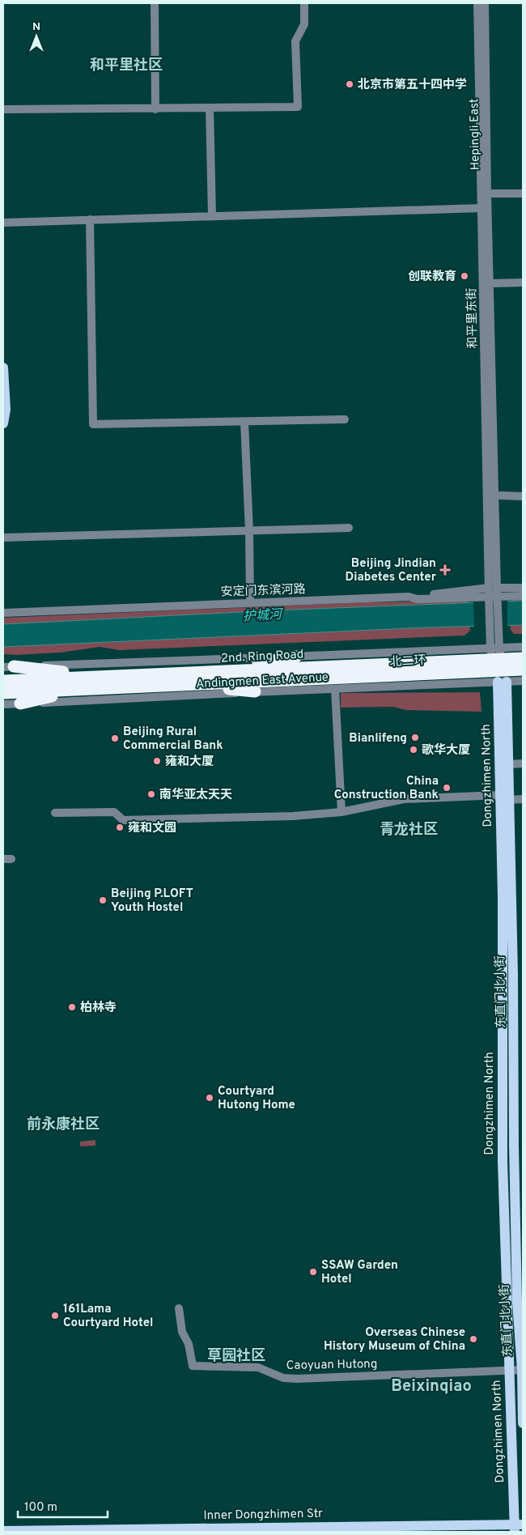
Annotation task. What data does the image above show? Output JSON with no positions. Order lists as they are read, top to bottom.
{
  "streets": {
    "highway": ["2nd. Ring Road", "北二环"],
    "main road": ["Dongzhimen North", "东直门北小街", "Inner Dongzhimen Str"],
    "street": [
      "Hepingli East",
      "和平里东街",
      "安定门东滨河路",
      "Andingmen East Avenue",
      "Caoyuan Hutong"
    ]
  },
  "crossings": [
    ["Hepingli East", "和平里东街"],
    ["和平里东街", "Andingmen East Avenue"],
    ["2nd. Ring Road", "北二环"],
    ["2nd. Ring Road", "Andingmen East Avenue"],
    ["北二环", "Andingmen East Avenue"],
    ["Andingmen East Avenue", "Dongzhimen North"],
    ["Andingmen East Avenue", "东直门北小街"],
    ["Dongzhimen North", "东直门北小街"],
    ["Dongzhimen North", "Caoyuan Hutong"],
    ["Dongzhimen North", "Inner Dongzhimen Str"]
  ],
  "districts": [
    "和平里社区",
    "青龙社区",
    "前永康社区",
    "草园社区",
    "Beixinqiao"
  ],
  "water": ["护城河"],
  "places": {
    "other": [
      "北京市第五十四中学",
      "创联教育",
      "Bianlifeng",
      "Beijing Rural Commercial Bank",
      "歌华大厦",
      "雍和大厦",
      "China Construction Bank",
      "南华亚太天天",
      "雍和文园",
      "Beijing P.LOFT Youth Hostel",
      "柏林寺",
      "Courtyard Hutong Home",
      "SSAW Garden Hotel",
      "161Lama Courtyard Hotel",
      "Overseas Chinese History Museum of China"
    ],
    "health": ["Beijing Jindian Diabetes Center"]
  },
  "scale_bar": "100 m",
  "north": "top"
}
